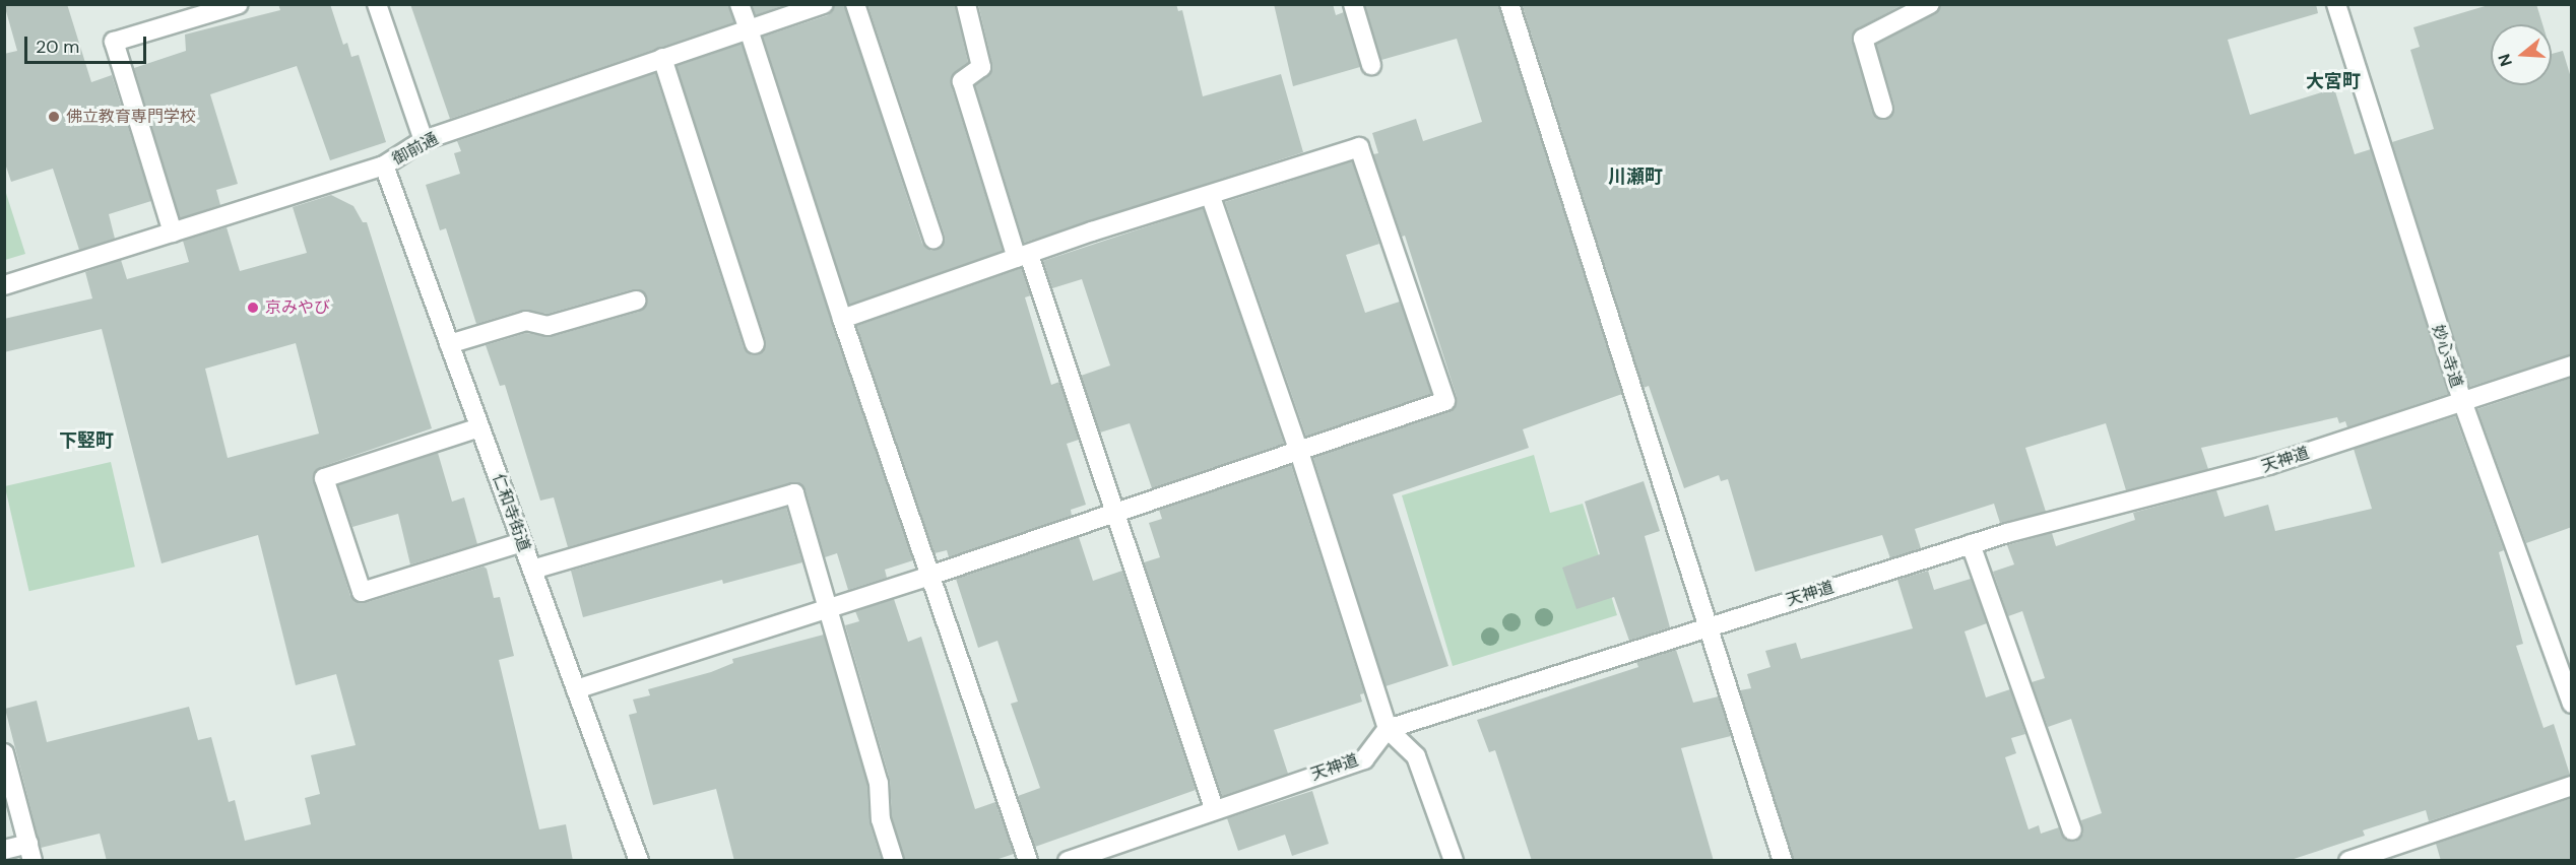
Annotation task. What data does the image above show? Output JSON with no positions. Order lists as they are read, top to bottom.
{
  "streets": {
    "street": [
      "御前通",
      "妙心寺道",
      "天神道",
      "仁和寺街道"
    ]
  },
  "crossings": [
    ["御前通", "仁和寺街道"],
    ["妙心寺道", "天神道"]
  ],
  "districts": ["大宮町", "川瀬町", "下竪町"],
  "places": ["佛立教育専門学校", "京みやび"],
  "scale_bar": "20 m",
  "north": "left"
}
